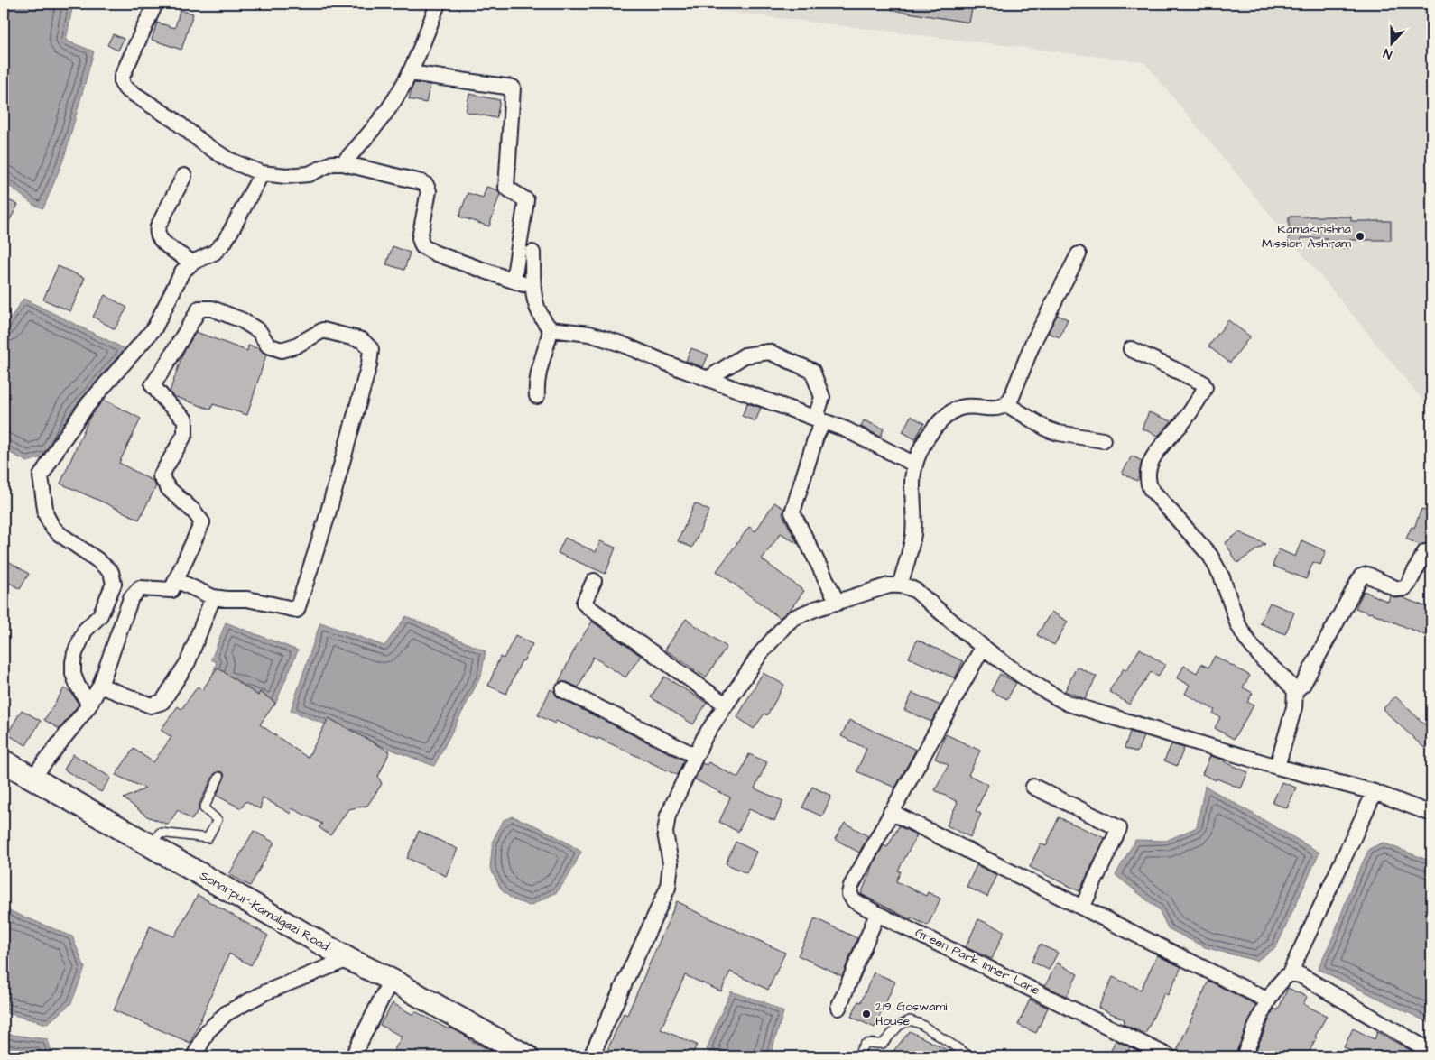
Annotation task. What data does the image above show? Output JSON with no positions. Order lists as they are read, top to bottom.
{
  "streets": {
    "main road": ["Sonarpur-Kamalgazi Road"],
    "street": ["Green Park Inner Lane"]
  },
  "places": ["Ramakrishna Mission Ashram", "219 Goswami House"],
  "north": "bottom"
}
